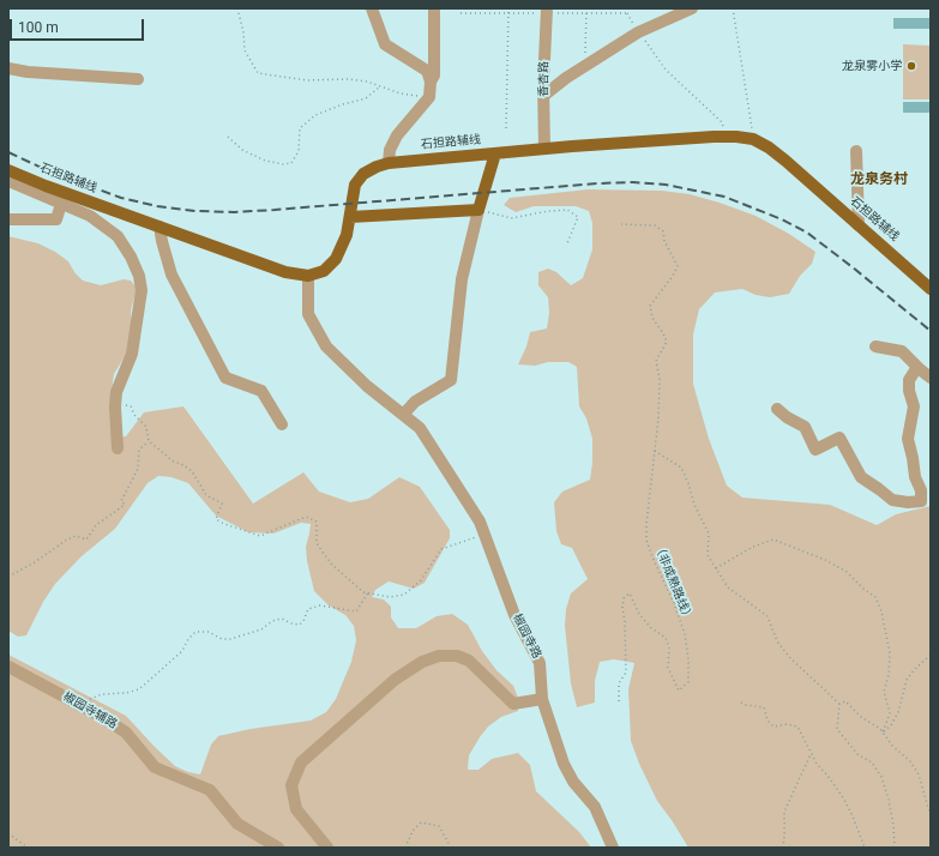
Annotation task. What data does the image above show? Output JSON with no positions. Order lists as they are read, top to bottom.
{
  "streets": {
    "main road": ["石担路辅线"],
    "street": ["香杏路", "椒园寺路", "椒园寺辅路"],
    "path": ["（非成熟路线）"]
  },
  "crossings": [
    ["香杏路", "石担路辅线"],
    ["石担路辅线", "椒园寺路"]
  ],
  "districts": ["龙泉务村"],
  "places": ["龙泉雾小学"],
  "scale_bar": "100 m"
}
